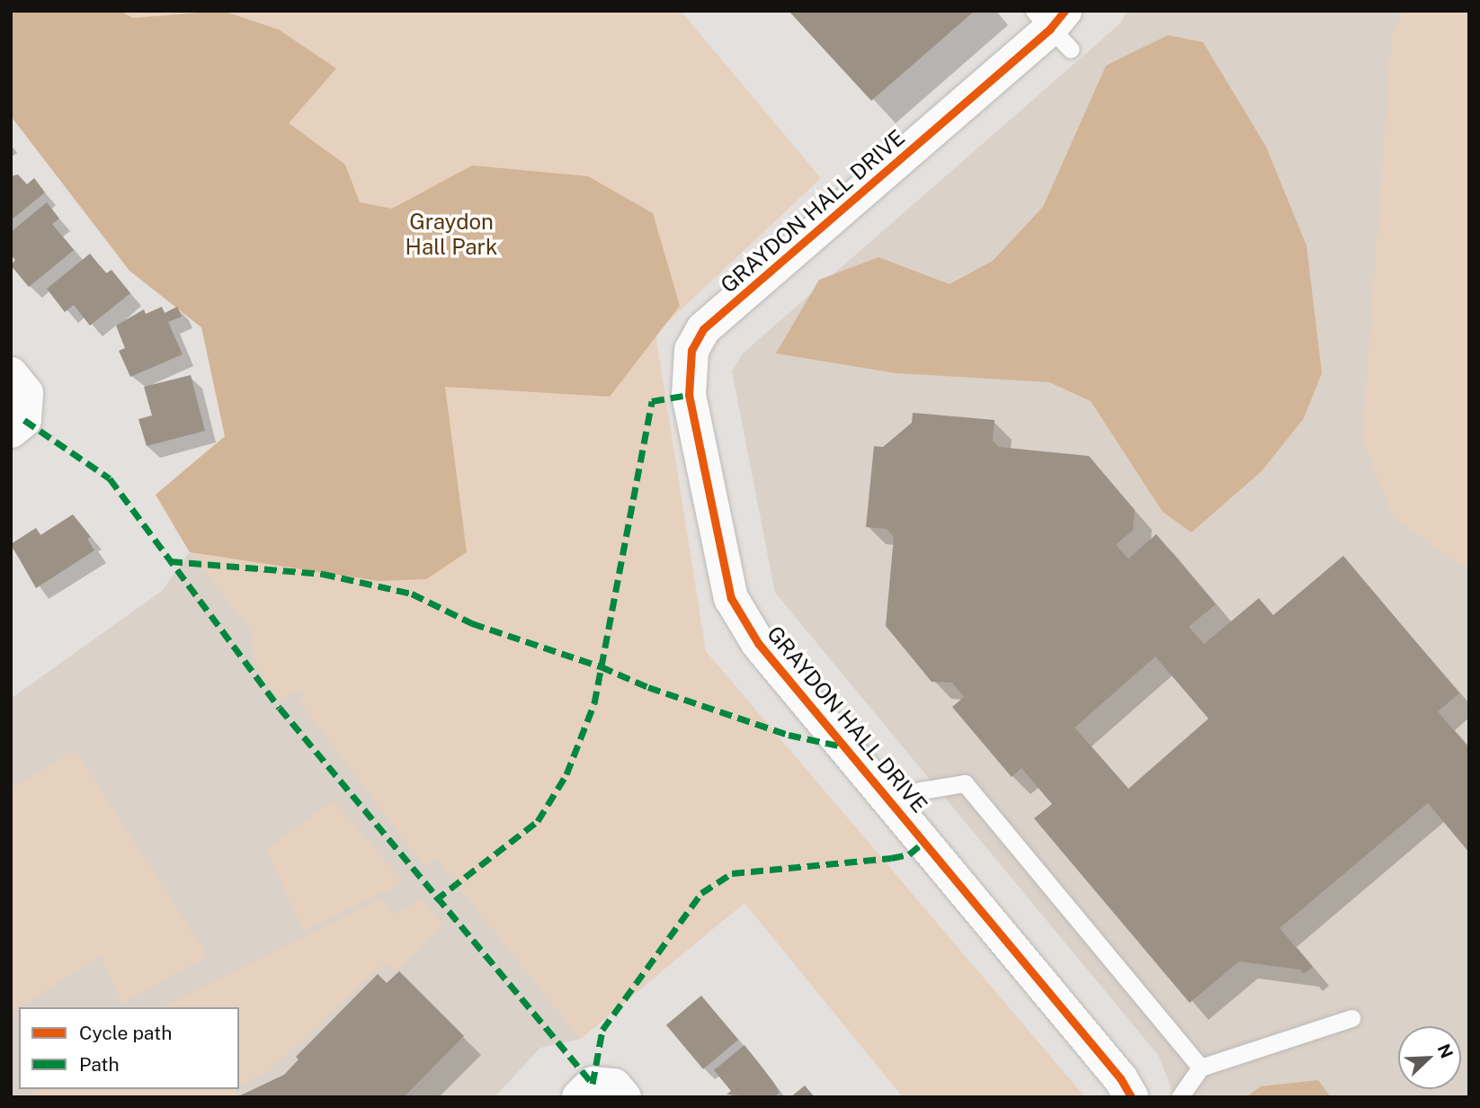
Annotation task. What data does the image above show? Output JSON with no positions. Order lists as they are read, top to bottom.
{
  "streets": {
    "street": ["GRAYDON HALL DRIVE"]
  },
  "parks": ["Graydon Hall Park"],
  "legend": ["Cycle path", "Path"],
  "north": "top right"
}
